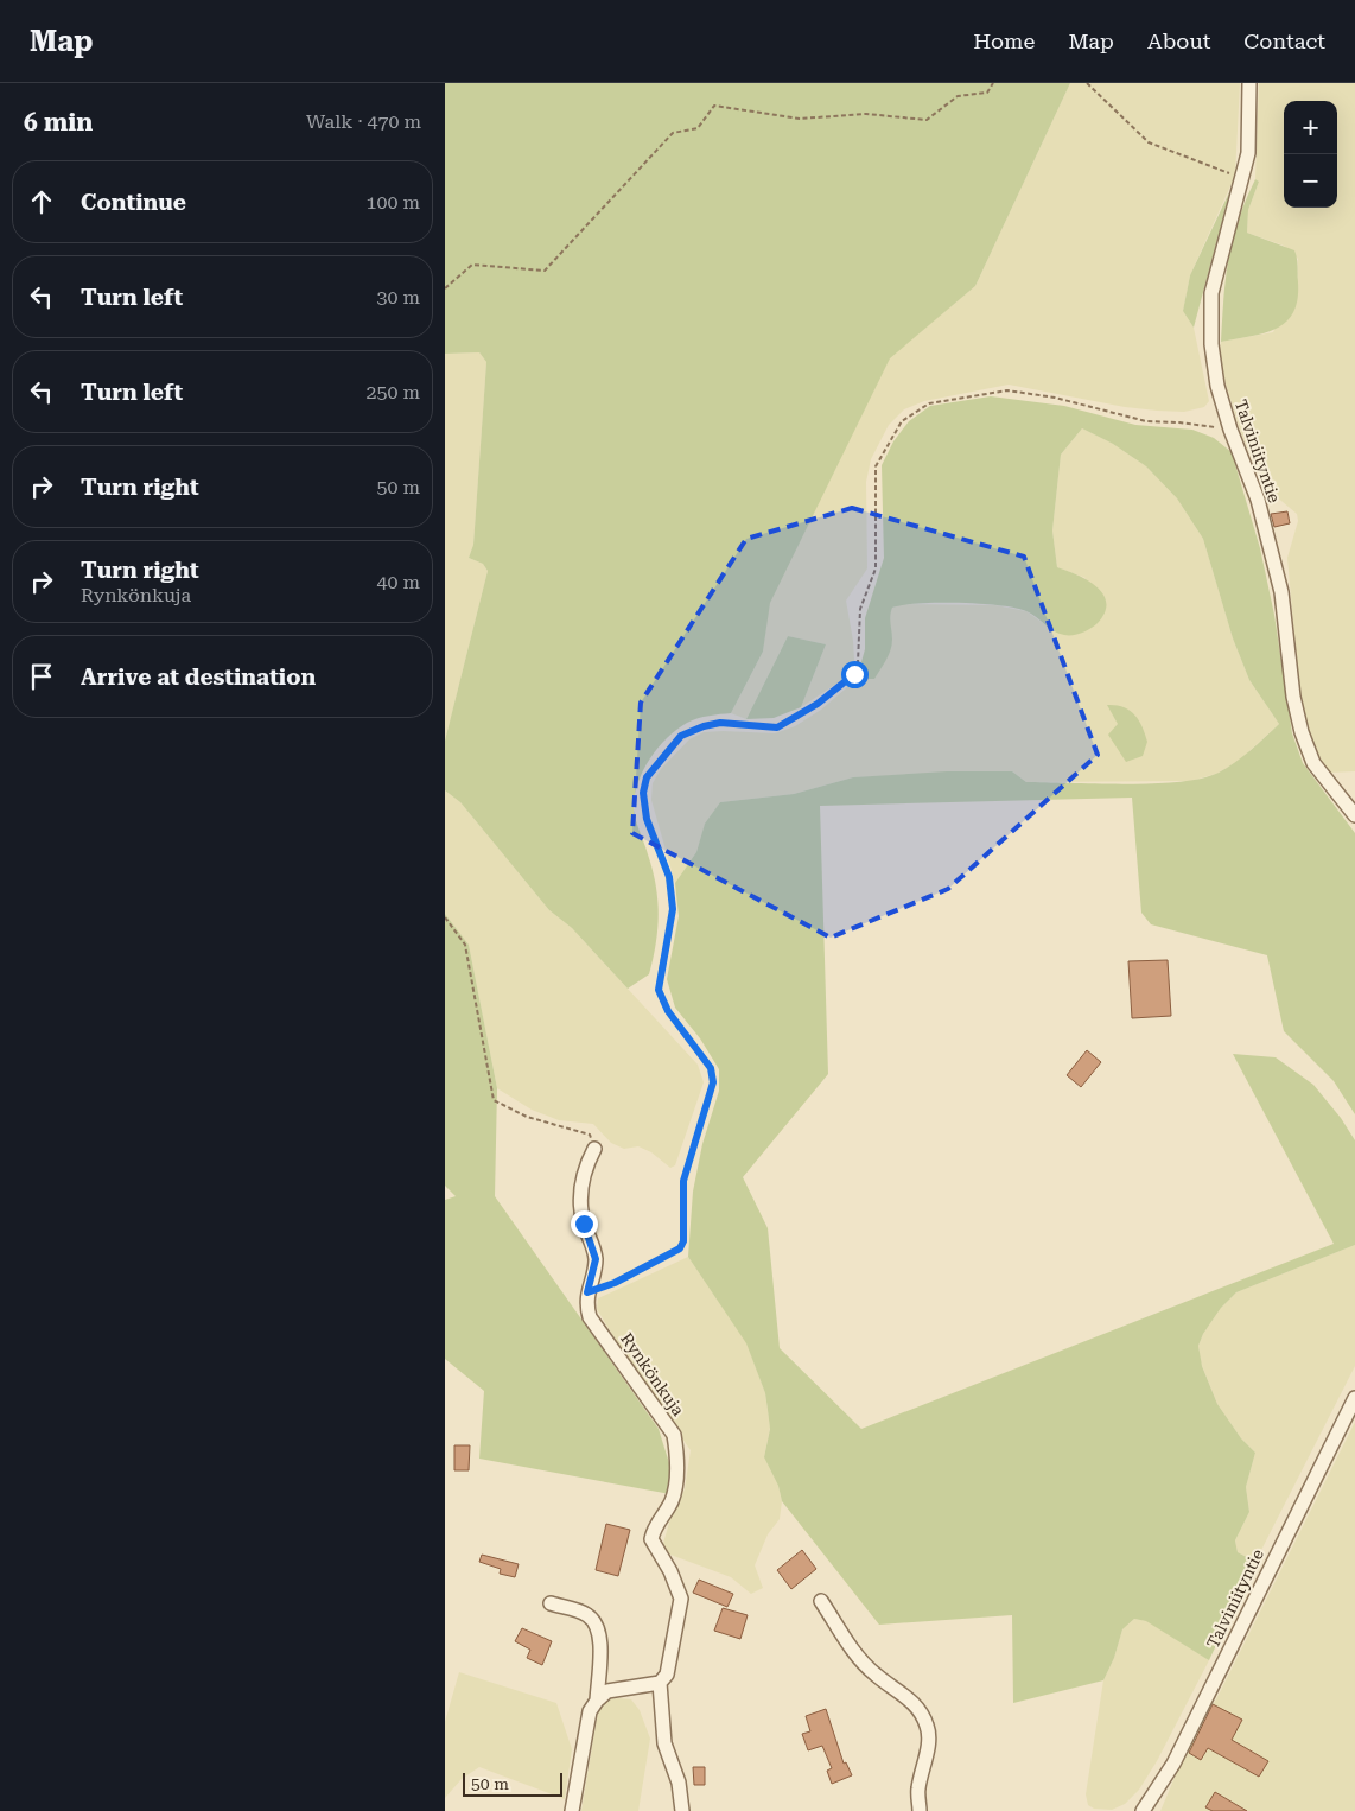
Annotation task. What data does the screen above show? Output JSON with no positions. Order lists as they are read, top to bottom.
{
  "streets": {
    "street": ["Talviniityntie", "Rynkönkuja"]
  },
  "scale_bar": "50 m",
  "page": {
    "header": "Map",
    "nav": [
      "Home",
      "Map",
      "About",
      "Contact"
    ],
    "heading": ["6 min", "Walk · 470 m"],
    "map_buttons": ["+", "−"],
    "list": [
      ["Continue", "100 m"],
      ["Turn left", "30 m"],
      ["Turn left", "250 m"],
      ["Turn right", "50 m"],
      ["Turn right", "Rynkönkuja", "40 m"],
      "Arrive at destination"
    ],
    "scale": "50 m"
  }
}
